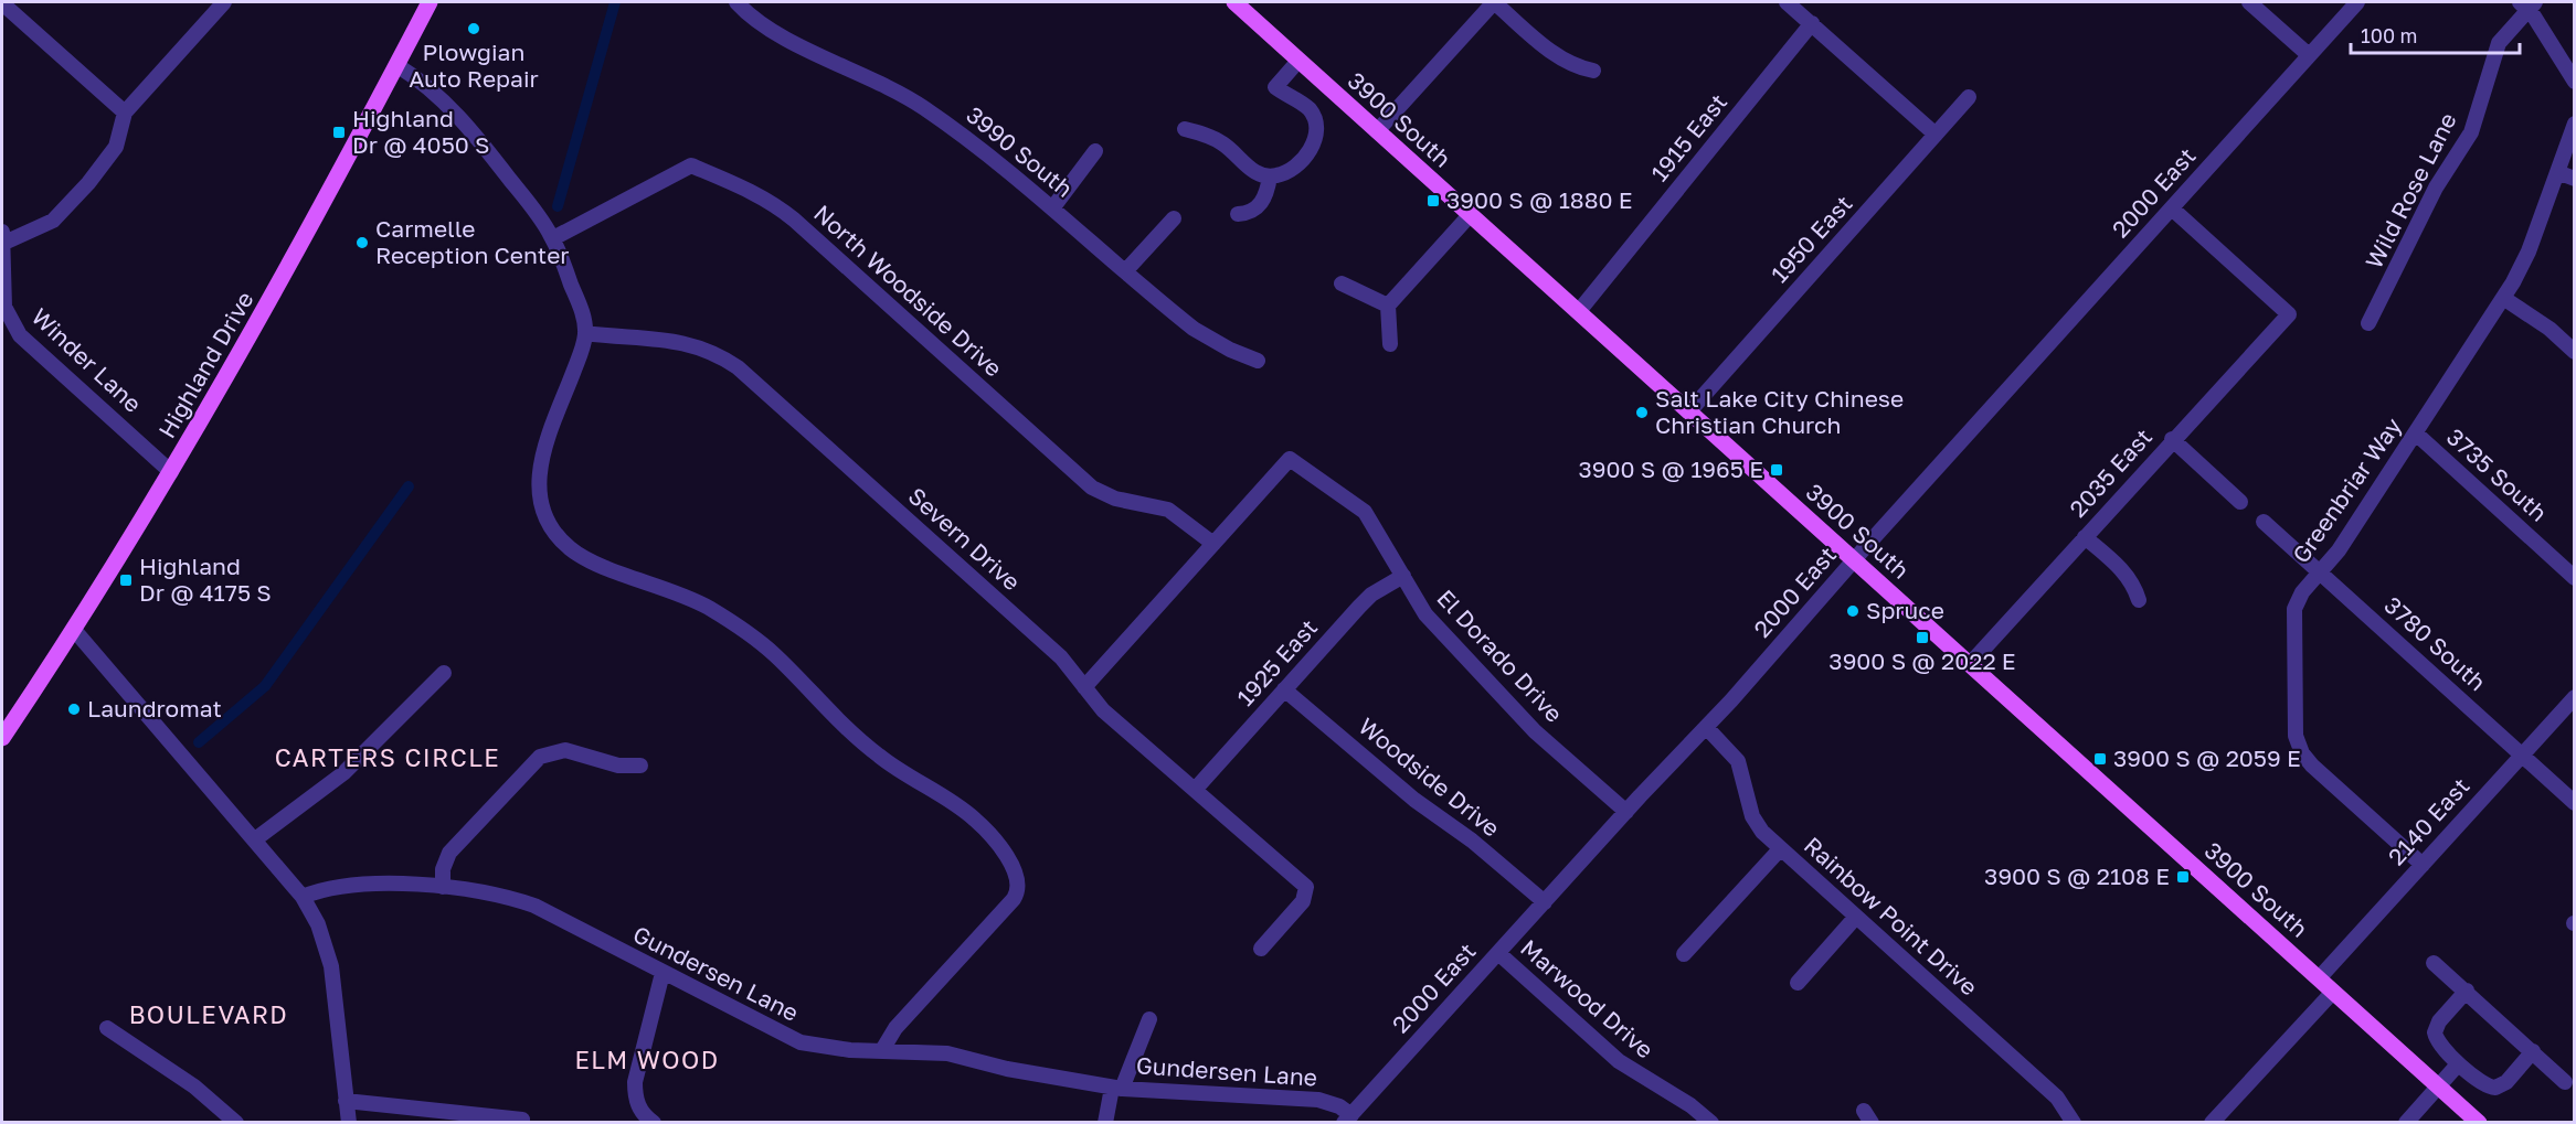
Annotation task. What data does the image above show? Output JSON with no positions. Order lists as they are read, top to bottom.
{
  "streets": {
    "main road": ["3900 South", "Highland Drive"],
    "street": [
      "1915 East",
      "3990 South",
      "Wild Rose Lane",
      "2000 East",
      "1950 East",
      "North Woodside Drive",
      "Winder Lane",
      "2035 East",
      "3735 South",
      "Greenbriar Way",
      "Severn Drive",
      "3780 South",
      "El Dorado Drive",
      "1925 East",
      "Woodside Drive",
      "2140 East",
      "Rainbow Point Drive",
      "Gundersen Lane",
      "Marwood Drive"
    ]
  },
  "crossings": [
    ["3900 South", "1915 East"],
    ["3900 South", "2000 East"],
    ["3900 South", "1950 East"],
    ["3900 South", "2035 East"],
    ["3900 South", "2140 East"],
    ["2000 East", "2035 East"],
    ["2000 East", "El Dorado Drive"],
    ["2000 East", "Woodside Drive"],
    ["2000 East", "Rainbow Point Drive"],
    ["2000 East", "Gundersen Lane"],
    ["2000 East", "Marwood Drive"],
    ["North Woodside Drive", "El Dorado Drive"],
    ["Winder Lane", "Highland Drive"],
    ["3735 South", "Greenbriar Way"],
    ["Greenbriar Way", "3780 South"],
    ["Greenbriar Way", "2140 East"],
    ["Severn Drive", "El Dorado Drive"],
    ["Severn Drive", "1925 East"],
    ["3780 South", "2140 East"],
    ["El Dorado Drive", "1925 East"],
    ["1925 East", "Woodside Drive"]
  ],
  "districts": ["CARTERS CIRCLE", "BOULEVARD", "ELM WOOD"],
  "places": {
    "other": [
      "Plowgian Auto Repair",
      "Carmelle Reception Center",
      "Salt Lake City Chinese Christian Church",
      "Spruce",
      "Laundromat"
    ],
    "transit": [
      "Highland Dr @ 4050 S",
      "3900 S @ 1880 E",
      "3900 S @ 1965 E",
      "Highland Dr @ 4175 S",
      "3900 S @ 2022 E",
      "3900 S @ 2059 E",
      "3900 S @ 2108 E"
    ]
  },
  "scale_bar": "100 m"
}
